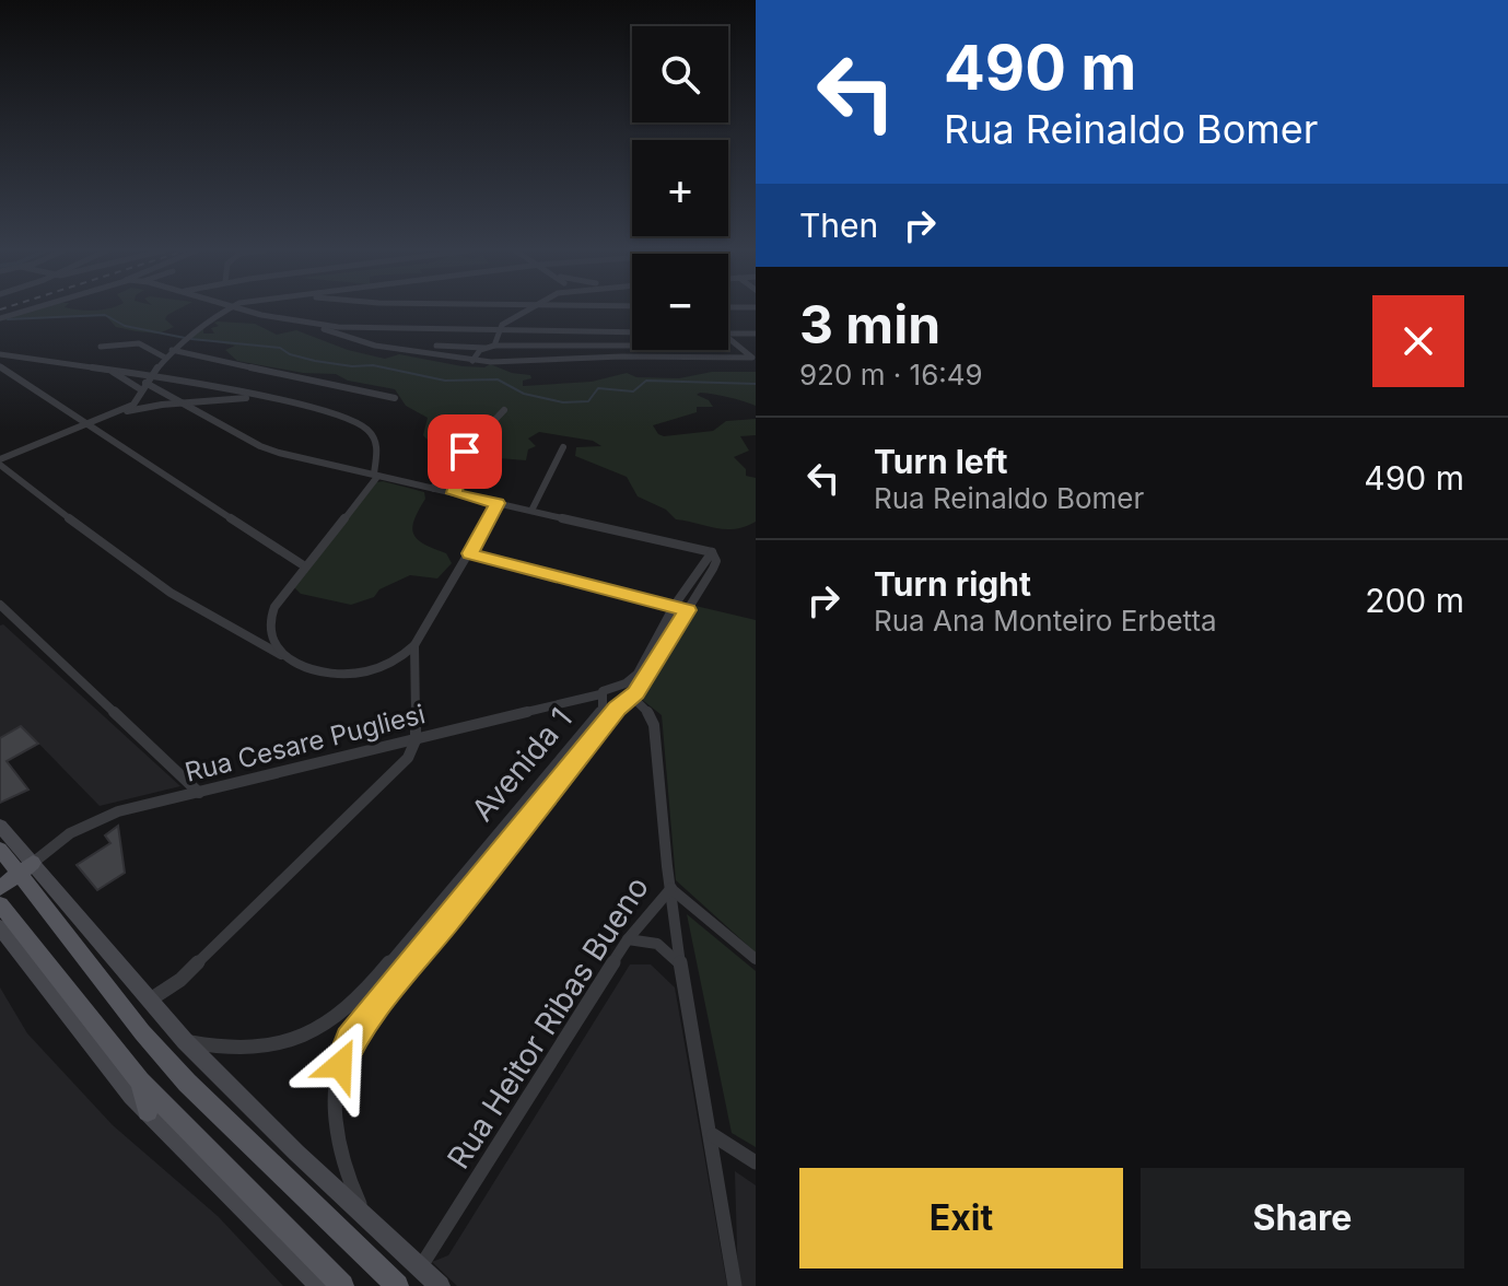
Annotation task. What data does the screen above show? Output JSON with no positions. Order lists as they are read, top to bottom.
{
  "streets": {
    "street": ["Rua Cesare Pugliesi", "Avenida 1", "Rua Heitor Ribas Bueno"]
  },
  "crossings": [
    ["Rua Cesare Pugliesi", "Avenida 1"],
    ["Avenida 1", "Rua Heitor Ribas Bueno"]
  ],
  "page": {
    "turn": ["490 m", "Rua Reinaldo Bomer"],
    "map_buttons": ["+", "−"],
    "then": "Then",
    "heading": ["3 min", "920 m · 16:49"],
    "list": [
      {
        "name": "Turn left",
        "note": "Rua Reinaldo Bomer",
        "value": "490 m"
      },
      {
        "name": "Turn right",
        "note": "Rua Ana Monteiro Erbetta",
        "value": "200 m"
      }
    ],
    "buttons": ["Exit", "Share"]
  }
}
